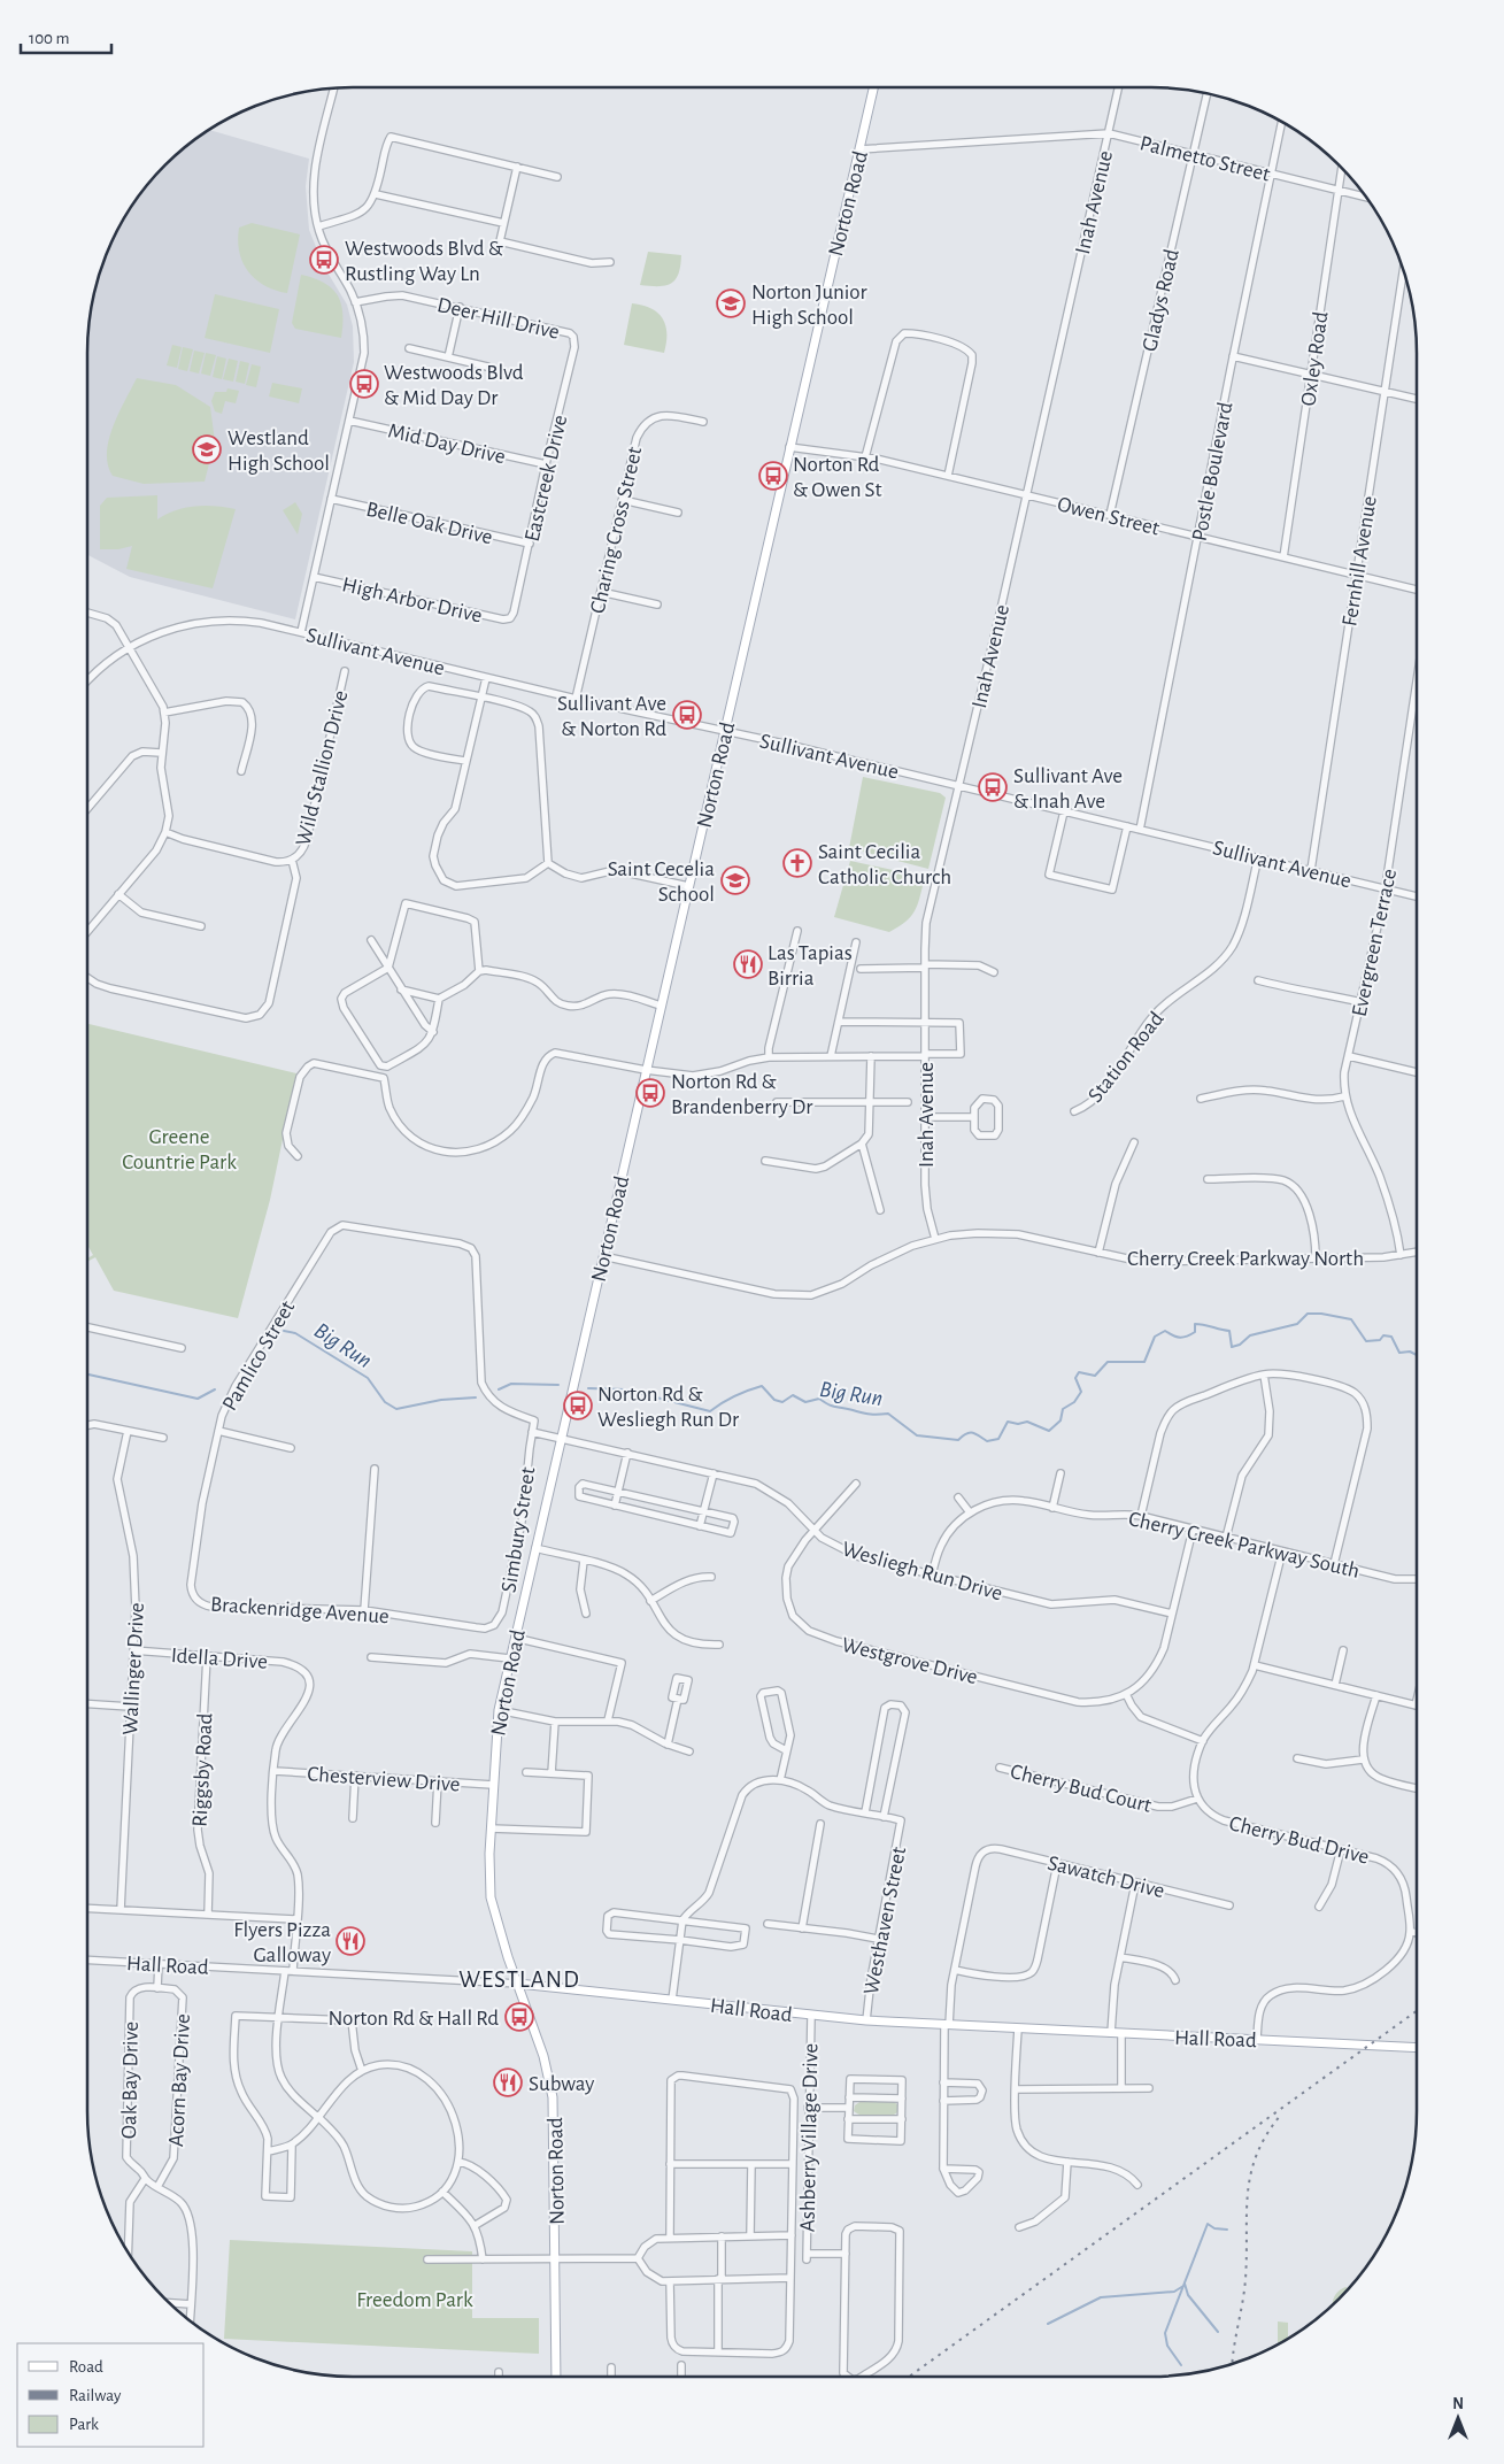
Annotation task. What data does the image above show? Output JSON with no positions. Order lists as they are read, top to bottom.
{
  "streets": {
    "main road": ["Norton Road", "Hall Road"],
    "street": [
      "Palmetto Street",
      "Inah Avenue",
      "Gladys Road",
      "Deer Hill Drive",
      "Oxley Road",
      "Mid Day Drive",
      "Postle Boulevard",
      "Eastcreek Drive",
      "Owen Street",
      "Belle Oak Drive",
      "Charing Cross Street",
      "Fernhill Avenue",
      "High Arbor Drive",
      "Sullivant Avenue",
      "Wild Stallion Drive",
      "Evergreen Terrace",
      "Station Road",
      "Cherry Creek Parkway North",
      "Pamlico Street",
      "Simbury Street",
      "Cherry Creek Parkway South",
      "Wesliegh Run Drive",
      "Brackenridge Avenue",
      "Idella Drive",
      "Westgrove Drive",
      "Wallinger Drive",
      "Riggsby Road",
      "Chesterview Drive",
      "Cherry Bud Court",
      "Cherry Bud Drive",
      "Sawatch Drive",
      "Westhaven Street",
      "Oak Bay Drive",
      "Acorn Bay Drive",
      "Ashberry Village Drive"
    ]
  },
  "crossings": [
    ["Palmetto Street", "Inah Avenue"],
    ["Palmetto Street", "Norton Road"],
    ["Palmetto Street", "Gladys Road"],
    ["Palmetto Street", "Oxley Road"],
    ["Palmetto Street", "Postle Boulevard"],
    ["Inah Avenue", "Owen Street"],
    ["Inah Avenue", "Sullivant Avenue"],
    ["Inah Avenue", "Cherry Creek Parkway North"],
    ["Norton Road", "Owen Street"],
    ["Norton Road", "Sullivant Avenue"],
    ["Norton Road", "Cherry Creek Parkway North"],
    ["Norton Road", "Wesliegh Run Drive"],
    ["Norton Road", "Chesterview Drive"],
    ["Norton Road", "Hall Road"],
    ["Gladys Road", "Owen Street"],
    ["Deer Hill Drive", "Eastcreek Drive"],
    ["Oxley Road", "Owen Street"],
    ["Mid Day Drive", "Eastcreek Drive"],
    ["Postle Boulevard", "Owen Street"],
    ["Postle Boulevard", "Sullivant Avenue"],
    ["Eastcreek Drive", "Belle Oak Drive"],
    ["Eastcreek Drive", "High Arbor Drive"],
    ["Owen Street", "Fernhill Avenue"],
    ["Charing Cross Street", "Sullivant Avenue"],
    ["Fernhill Avenue", "Sullivant Avenue"],
    ["Sullivant Avenue", "Evergreen Terrace"],
    ["Sullivant Avenue", "Station Road"],
    ["Evergreen Terrace", "Cherry Creek Parkway North"],
    ["Pamlico Street", "Simbury Street"],
    ["Pamlico Street", "Wesliegh Run Drive"],
    ["Pamlico Street", "Brackenridge Avenue"],
    ["Simbury Street", "Wesliegh Run Drive"],
    ["Simbury Street", "Brackenridge Avenue"],
    ["Cherry Creek Parkway South", "Wesliegh Run Drive"],
    ["Wesliegh Run Drive", "Westgrove Drive"],
    ["Idella Drive", "Wallinger Drive"],
    ["Idella Drive", "Riggsby Road"],
    ["Idella Drive", "Chesterview Drive"],
    ["Cherry Bud Court", "Cherry Bud Drive"],
    ["Cherry Bud Drive", "Hall Road"],
    ["Westhaven Street", "Hall Road"],
    ["Hall Road", "Ashberry Village Drive"],
    ["Oak Bay Drive", "Acorn Bay Drive"]
  ],
  "districts": ["WESTLAND"],
  "water": ["Big Run"],
  "parks": ["Greene Countrie Park", "Freedom Park"],
  "places": {
    "bus stop": [
      "Westwoods Blvd & Rustling Way Ln",
      "Westwoods Blvd & Mid Day Dr",
      "Norton Rd & Owen St",
      "Sullivant Ave & Norton Rd",
      "Sullivant Ave & Inah Ave",
      "Norton Rd & Brandenberry Dr",
      "Norton Rd & Wesliegh Run Dr",
      "Norton Rd & Hall Rd"
    ],
    "school or university": ["Norton Junior High School", "Westland High School", "Saint Cecelia School"],
    "church": ["Saint Cecilia Catholic Church"],
    "restaurant": ["Las Tapias Birria", "Flyers Pizza Galloway", "Subway"]
  },
  "legend": ["Road", "Railway", "Park"],
  "scale_bar": "100 m",
  "north": "top"
}
